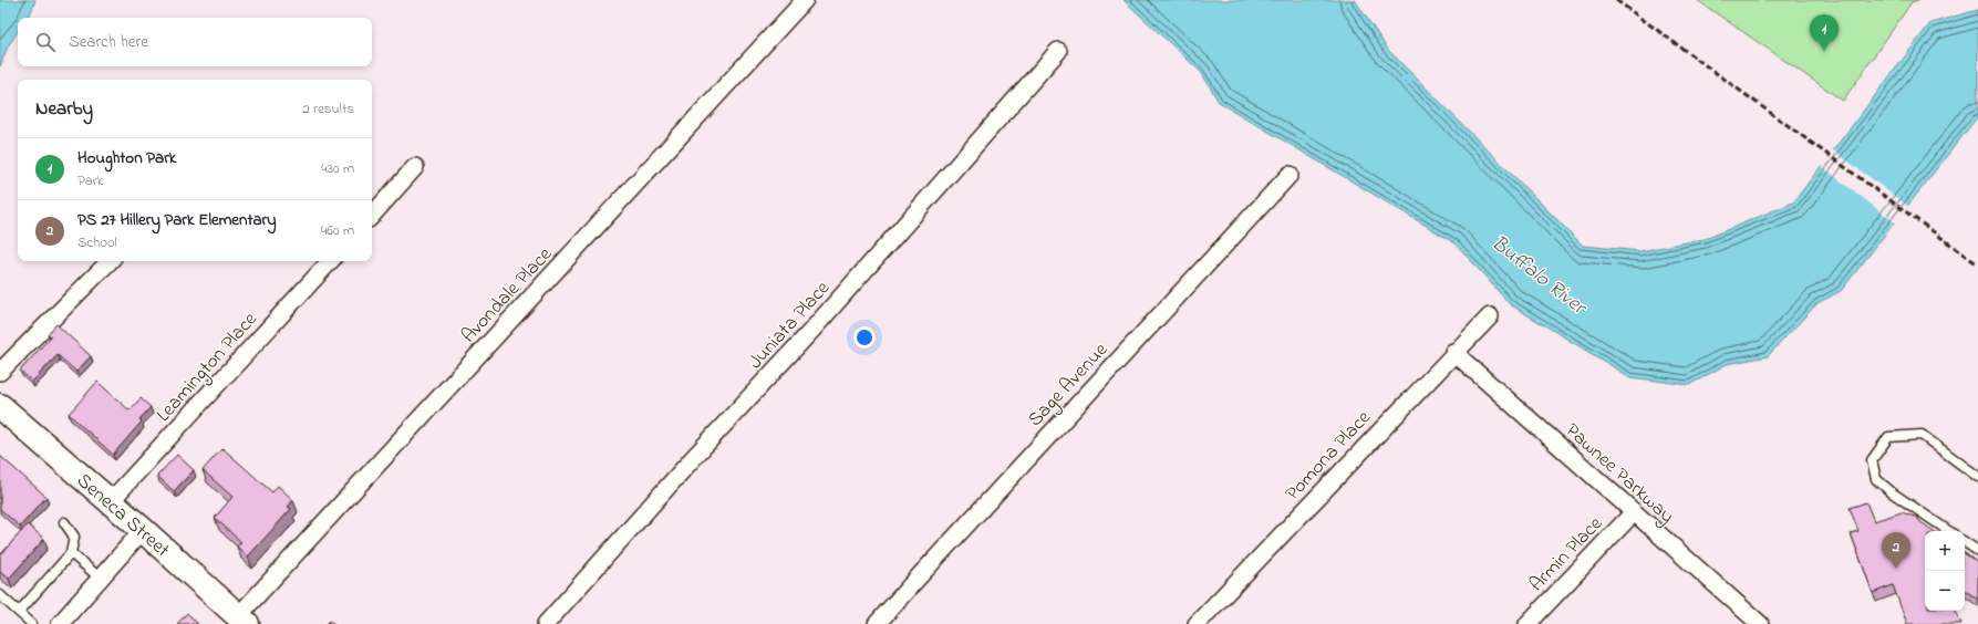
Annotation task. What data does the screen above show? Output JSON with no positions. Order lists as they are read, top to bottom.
{
  "streets": {
    "main road": ["Seneca Street"],
    "street": [
      "Avondale Place",
      "Juniata Place",
      "Leamington Place",
      "Sage Avenue",
      "Pomona Place",
      "Pawnee Parkway",
      "Armin Place"
    ]
  },
  "crossings": [
    ["Avondale Place", "Seneca Street"],
    ["Leamington Place", "Seneca Street"],
    ["Pomona Place", "Pawnee Parkway"],
    ["Pawnee Parkway", "Armin Place"]
  ],
  "water": ["Buffalo River"],
  "page": {
    "pins": ["1", "2"],
    "search": "Search here",
    "heading": ["Nearby", "2 results"],
    "list": [
      {
        "mark": "1",
        "name": "Houghton Park",
        "note": "Park",
        "value": "430 m"
      },
      {
        "mark": "2",
        "name": "PS 27 Hillery Park Elementary",
        "note": "School",
        "value": "460 m"
      }
    ],
    "map_buttons": ["+", "−"]
  }
}
